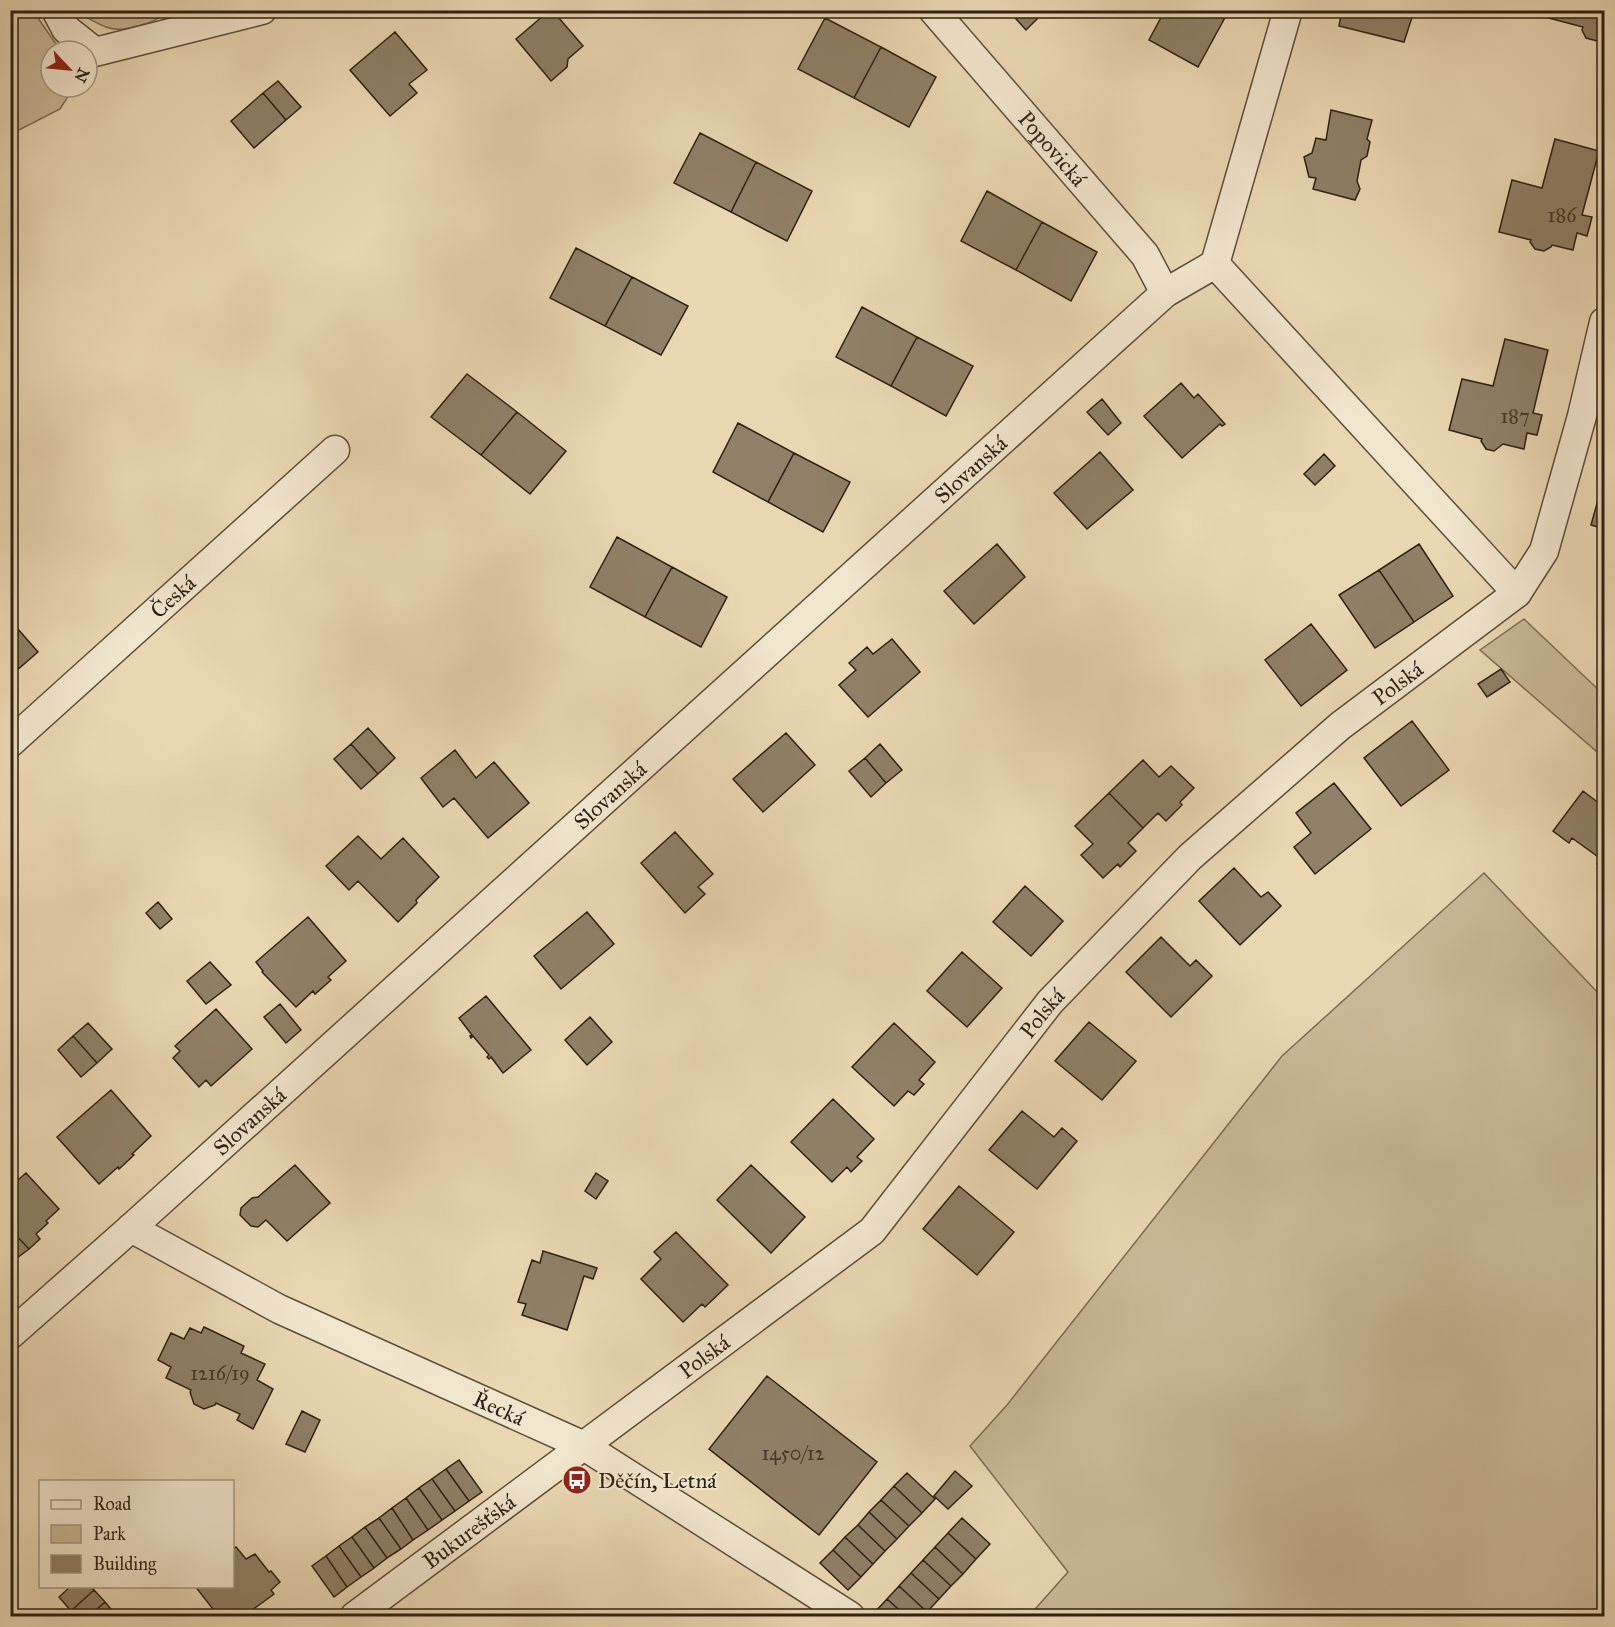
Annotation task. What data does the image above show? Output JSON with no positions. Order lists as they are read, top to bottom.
{
  "streets": {
    "street": [
      "Popovická",
      "Slovanská",
      "Česká",
      "Polská",
      "Řecká",
      "Bukurešťská"
    ]
  },
  "crossings": [
    ["Popovická", "Slovanská"],
    ["Slovanská", "Řecká"],
    ["Polská", "Řecká"],
    ["Polská", "Bukurešťská"],
    ["Řecká", "Bukurešťská"]
  ],
  "places": {
    "bus stop": ["Děčín, Letná"]
  },
  "house_numbers": [
    "186",
    "187",
    "1216/19",
    "1450/12"
  ],
  "legend": ["Road", "Park", "Building"],
  "north": "bottom right"
}
